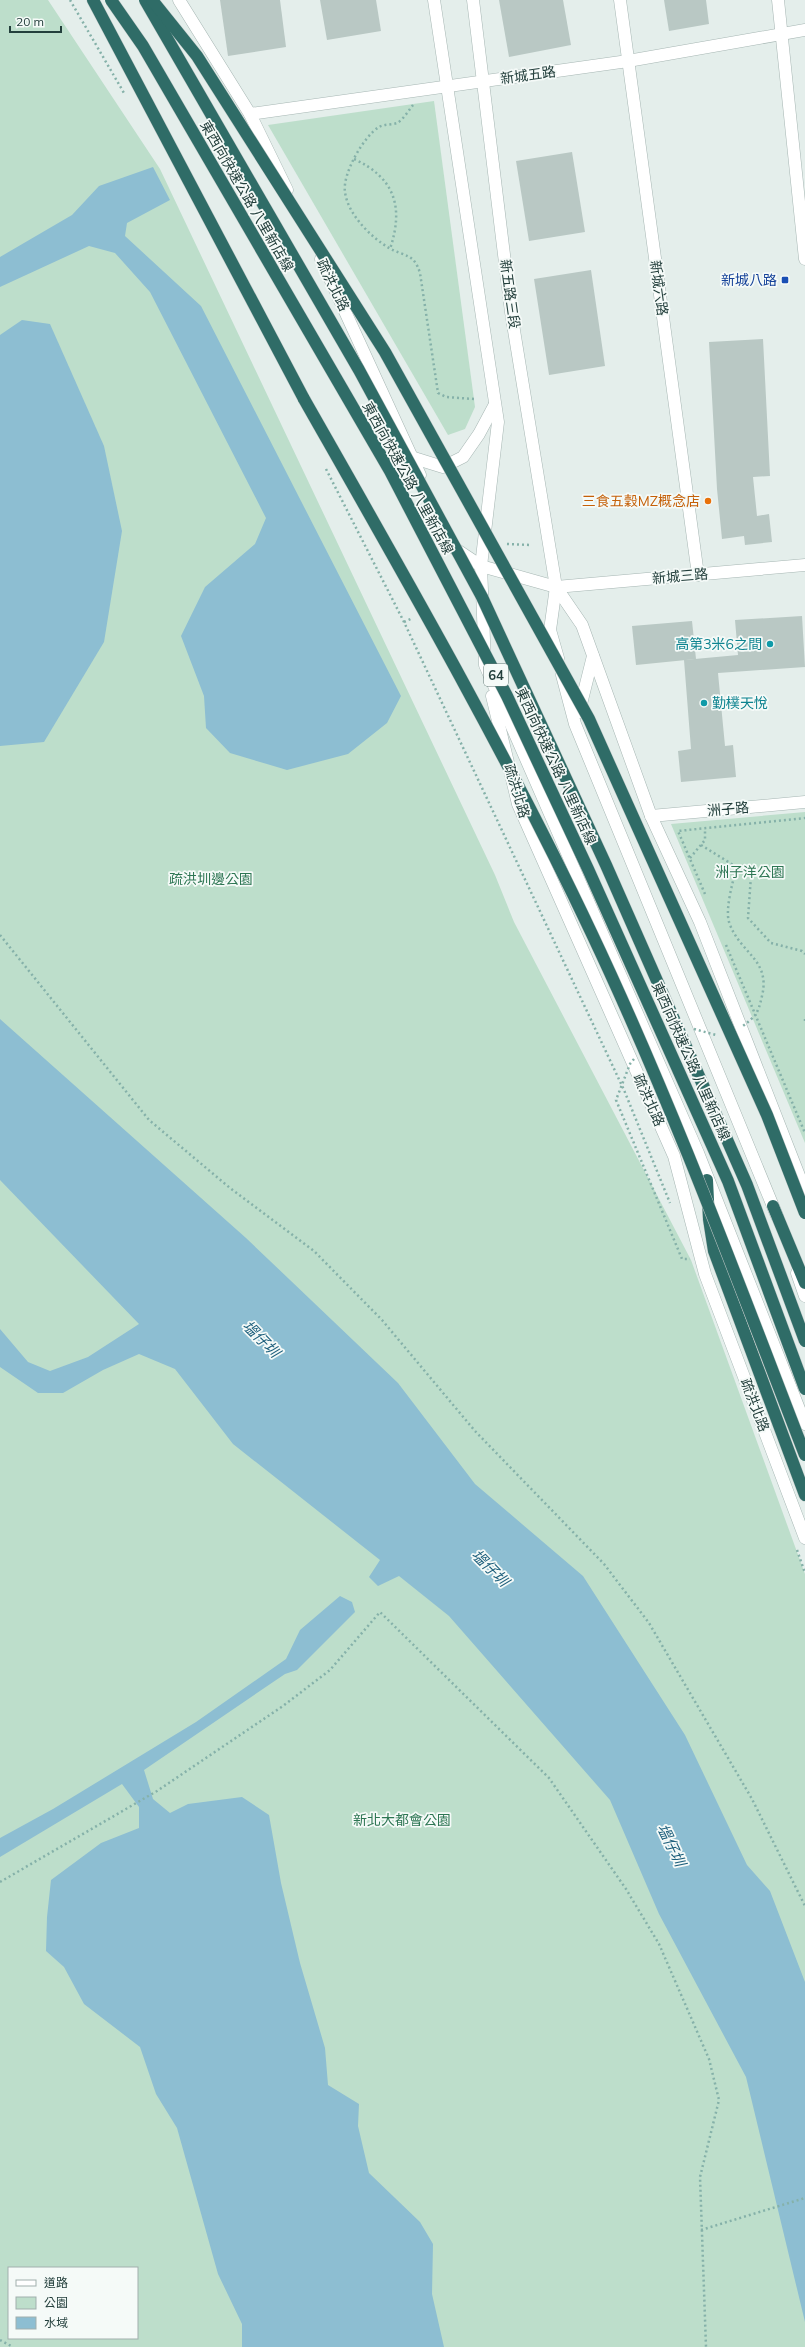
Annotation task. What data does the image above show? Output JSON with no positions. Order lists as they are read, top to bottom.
{
  "streets": {
    "highway": ["東西向快速公路 八里新店線", "64"],
    "street": [
      "新城五路",
      "疏洪北路",
      "新城六路",
      "新五路三段",
      "新城三路",
      "洲子路"
    ]
  },
  "crossings": [
    ["新城五路", "疏洪北路"],
    ["新城五路", "新城六路"],
    ["新城五路", "新五路三段"],
    ["疏洪北路", "新五路三段"],
    ["疏洪北路", "新城三路"],
    ["新城六路", "新城三路"],
    ["新五路三段", "新城三路"]
  ],
  "water": ["塭仔圳"],
  "parks": ["洲子洋公園", "疏洪圳邊公園", "新北大都會公園"],
  "places": {
    "transit": ["新城八路"],
    "other": ["三食五穀MZ概念店", "高第3米6之間", "勤樸天悅"]
  },
  "legend": ["道路", "公園", "水域"],
  "scale_bar": "20 m"
}
